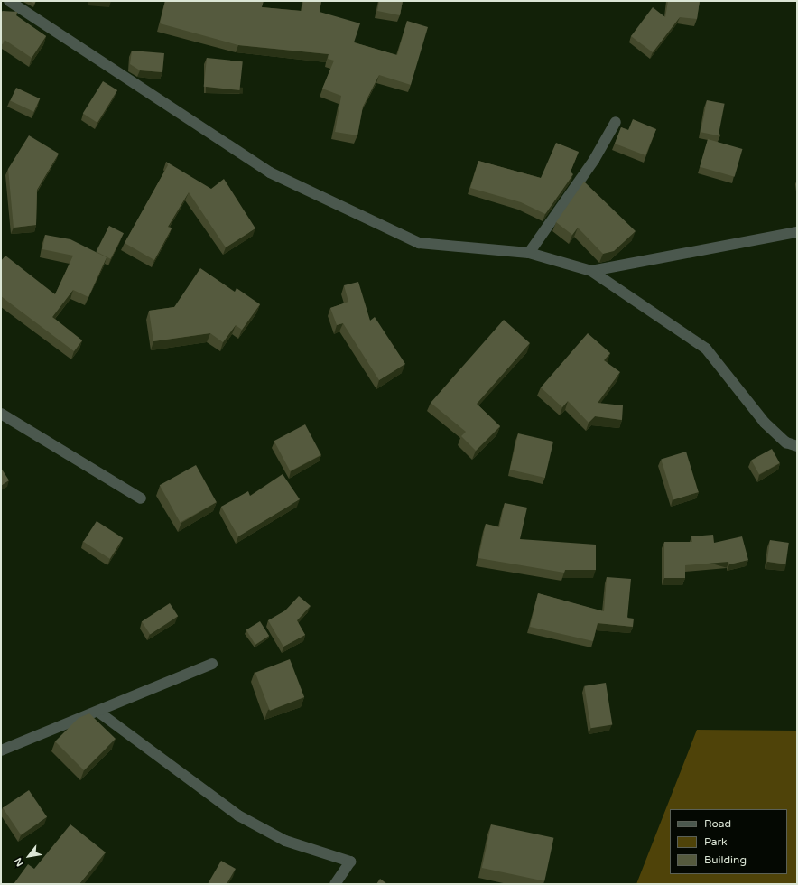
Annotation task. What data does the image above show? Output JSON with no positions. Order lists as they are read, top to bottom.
{
  "legend": ["Road", "Park", "Building"],
  "north": "bottom left"
}
